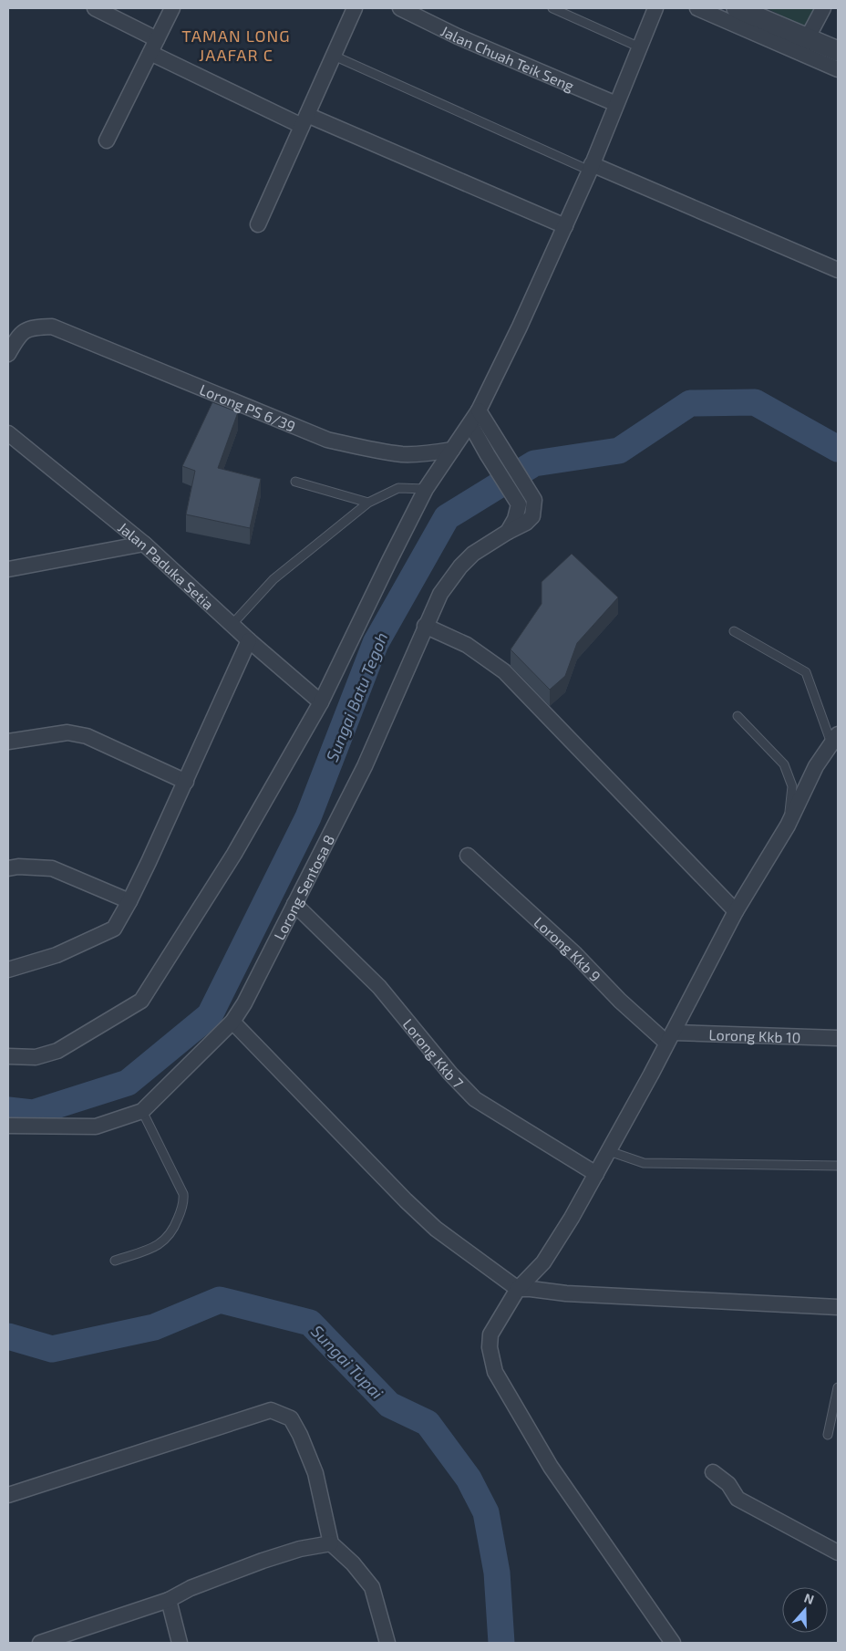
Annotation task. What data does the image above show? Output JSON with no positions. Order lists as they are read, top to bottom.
{
  "streets": {
    "street": [
      "Jalan Chuah Teik Seng",
      "Lorong PS 6/39",
      "Jalan Paduka Setia",
      "Lorong Sentosa 8",
      "Lorong Kkb 9",
      "Lorong Kkb 10",
      "Lorong Kkb 7"
    ]
  },
  "crossings": [
    ["Lorong Sentosa 8", "Lorong Kkb 7"],
    ["Lorong Kkb 9", "Lorong Kkb 10"]
  ],
  "districts": ["TAMAN LONG JAAFAR C"],
  "water": ["Sungai Batu Tegoh", "Sungai Tupai"],
  "north": "top"
}
